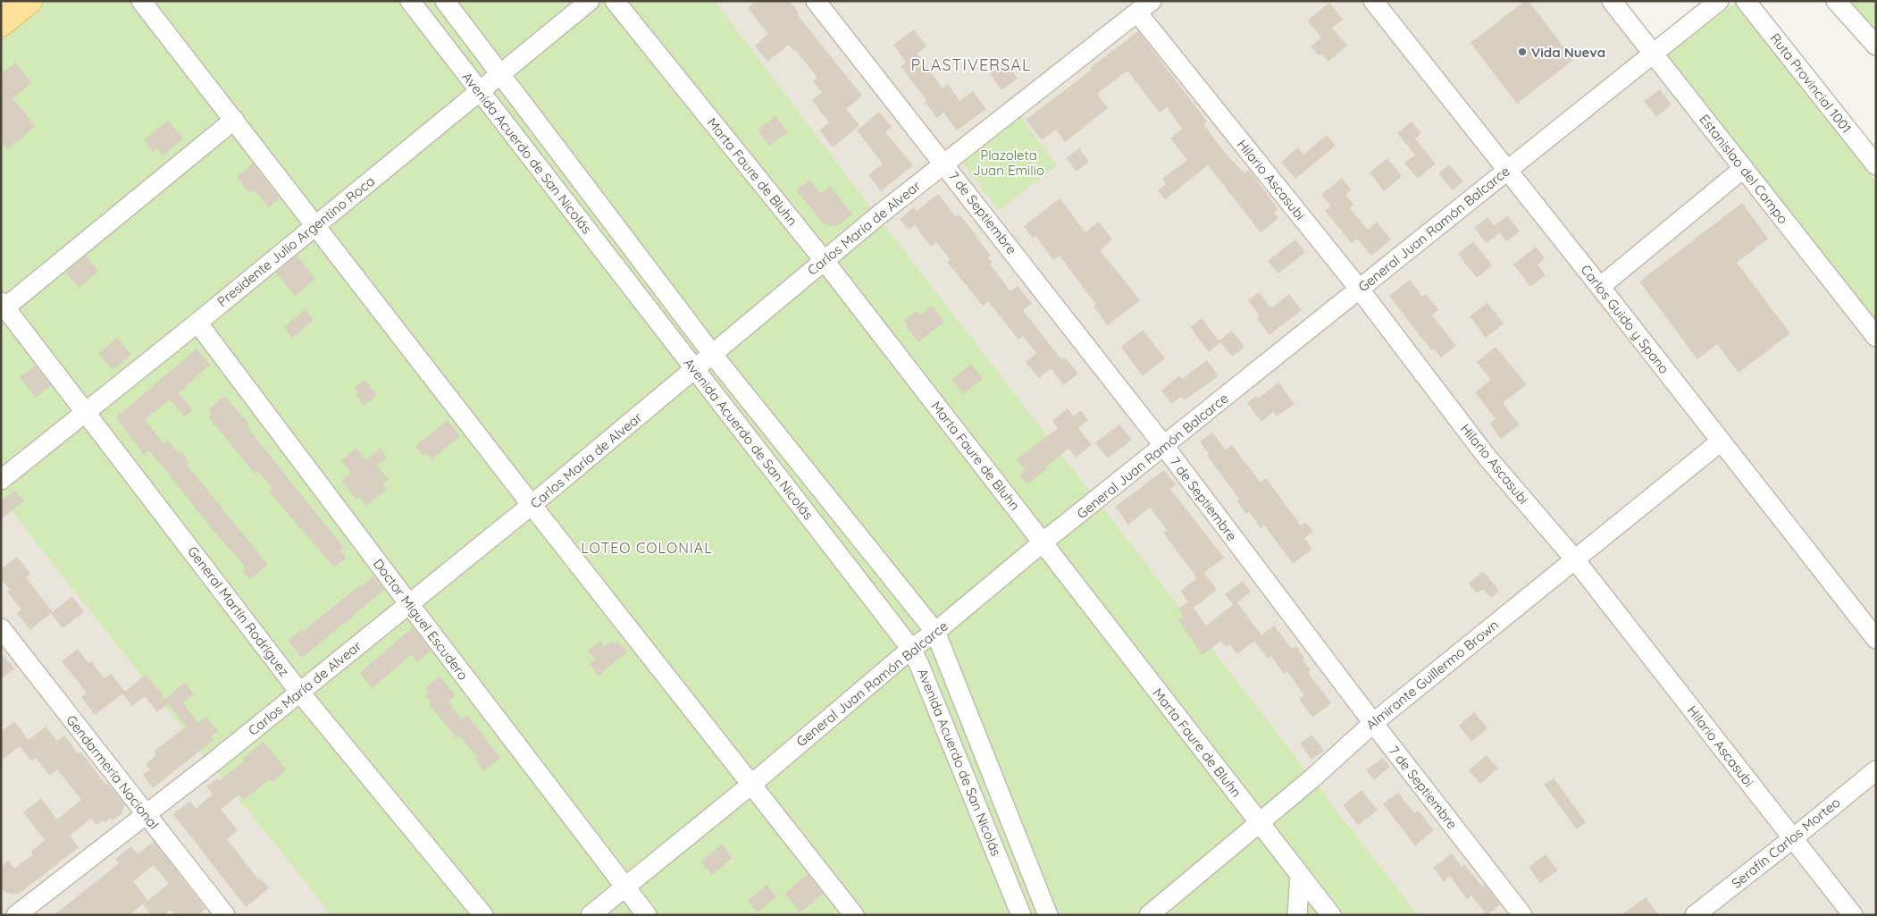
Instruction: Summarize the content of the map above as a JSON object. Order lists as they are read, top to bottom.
{
  "streets": {
    "street": [
      "Ruta Provincial 1001",
      "Avenida Acuerdo de San Nicolás",
      "Estanislao del Campo",
      "Marta Faure de Bluhn",
      "Hilario Ascasubi",
      "7 de Septiembre",
      "Carlos María de Alvear",
      "General Juan Ramón Balcarce",
      "Presidente Julio Argentino Roca",
      "Carlos Guido y Spano",
      "General Martín Rodríguez",
      "Doctor Miguel Escudero",
      "Almirante Guillermo Brown",
      "Gendarmería Nacional",
      "Serafín Carlos Morteo"
    ]
  },
  "crossings": [
    ["Avenida Acuerdo de San Nicolás", "Carlos María de Alvear"],
    ["Avenida Acuerdo de San Nicolás", "General Juan Ramón Balcarce"],
    ["Avenida Acuerdo de San Nicolás", "Presidente Julio Argentino Roca"],
    ["Estanislao del Campo", "General Juan Ramón Balcarce"],
    ["Marta Faure de Bluhn", "Carlos María de Alvear"],
    ["Marta Faure de Bluhn", "General Juan Ramón Balcarce"],
    ["Marta Faure de Bluhn", "Almirante Guillermo Brown"],
    ["Hilario Ascasubi", "Carlos María de Alvear"],
    ["Hilario Ascasubi", "General Juan Ramón Balcarce"],
    ["Hilario Ascasubi", "Almirante Guillermo Brown"],
    ["Hilario Ascasubi", "Serafín Carlos Morteo"],
    ["7 de Septiembre", "Carlos María de Alvear"],
    ["7 de Septiembre", "General Juan Ramón Balcarce"],
    ["7 de Septiembre", "Almirante Guillermo Brown"],
    ["Carlos María de Alvear", "General Martín Rodríguez"],
    ["Carlos María de Alvear", "Doctor Miguel Escudero"],
    ["Carlos María de Alvear", "Gendarmería Nacional"],
    ["General Juan Ramón Balcarce", "Carlos Guido y Spano"],
    ["General Juan Ramón Balcarce", "Doctor Miguel Escudero"],
    ["Presidente Julio Argentino Roca", "General Martín Rodríguez"],
    ["Presidente Julio Argentino Roca", "Doctor Miguel Escudero"],
    ["Carlos Guido y Spano", "Almirante Guillermo Brown"]
  ],
  "districts": ["PLASTIVERSAL", "LOTEO COLONIAL"],
  "parks": ["Plazoleta Juan Emilio"],
  "places": ["Vida Nueva"]
}
